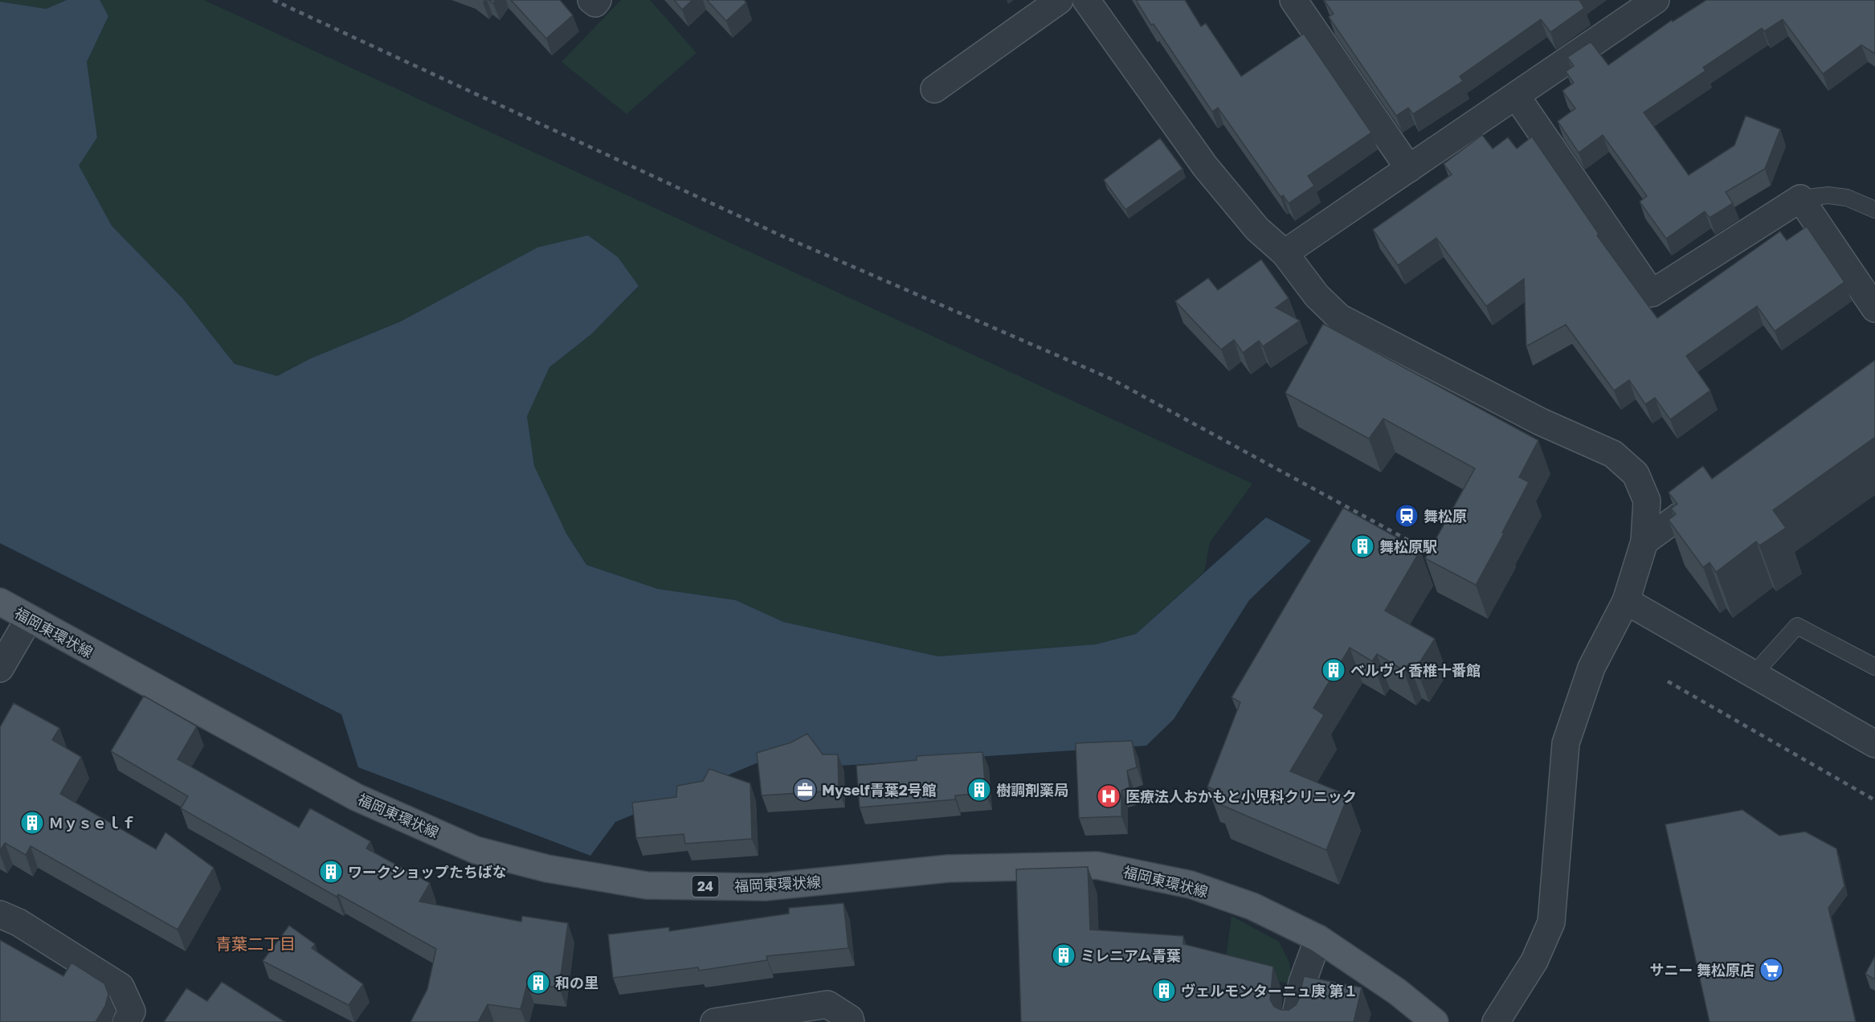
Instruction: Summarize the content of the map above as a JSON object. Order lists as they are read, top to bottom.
{
  "streets": {
    "main road": ["福岡東環状線", "24"]
  },
  "districts": ["青葉二丁目"],
  "places": {
    "station": ["舞松原"],
    "building": [
      "舞松原駅",
      "ベルヴィ香椎十番館",
      "樹調剤薬局",
      "Ｍｙｓｅｌｆ",
      "ワークショップたちばな",
      "ミレニアム青葉",
      "和の里",
      "ヴェルモンターニュ庚 第１"
    ],
    "office": ["Myself青葉2号館"],
    "hospital": ["医療法人おかもと小児科クリニック"],
    "supermarket": ["サニー 舞松原店"]
  }
}
